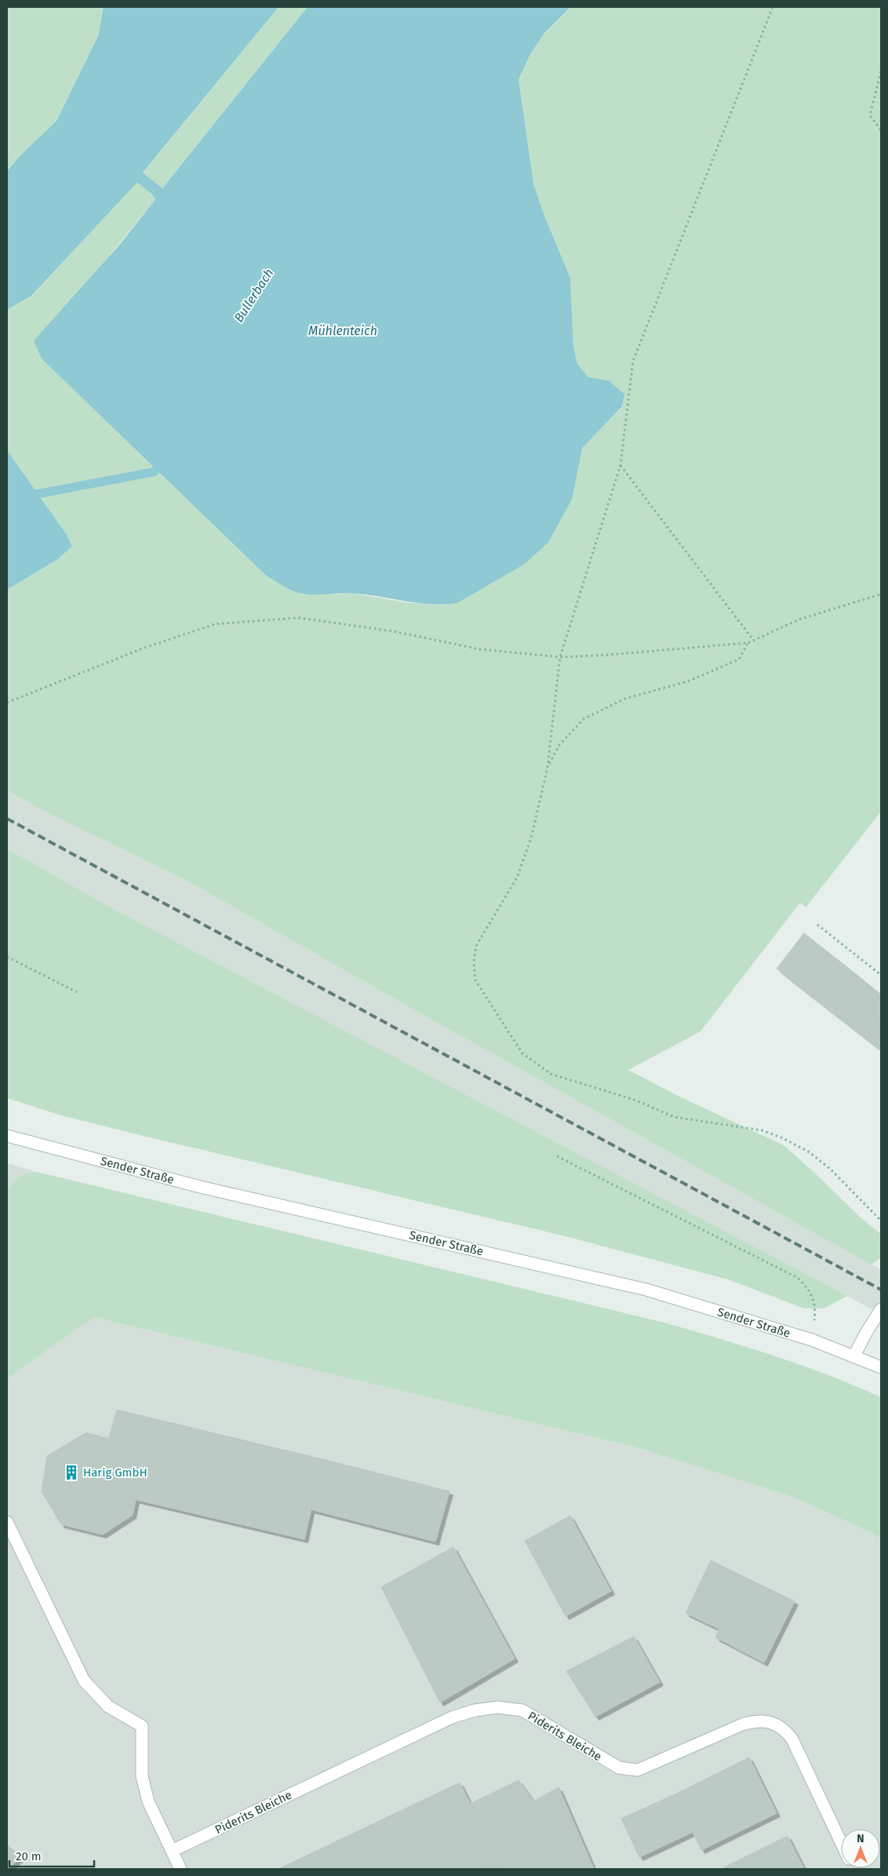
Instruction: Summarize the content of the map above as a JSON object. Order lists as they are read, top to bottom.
{
  "streets": {
    "street": ["Sender Straße", "Piderits Bleiche"]
  },
  "water": ["Bullerbach", "Mühlenteich"],
  "places": {
    "building": ["Harig GmbH"]
  },
  "scale_bar": "20 m",
  "north": "top"
}
